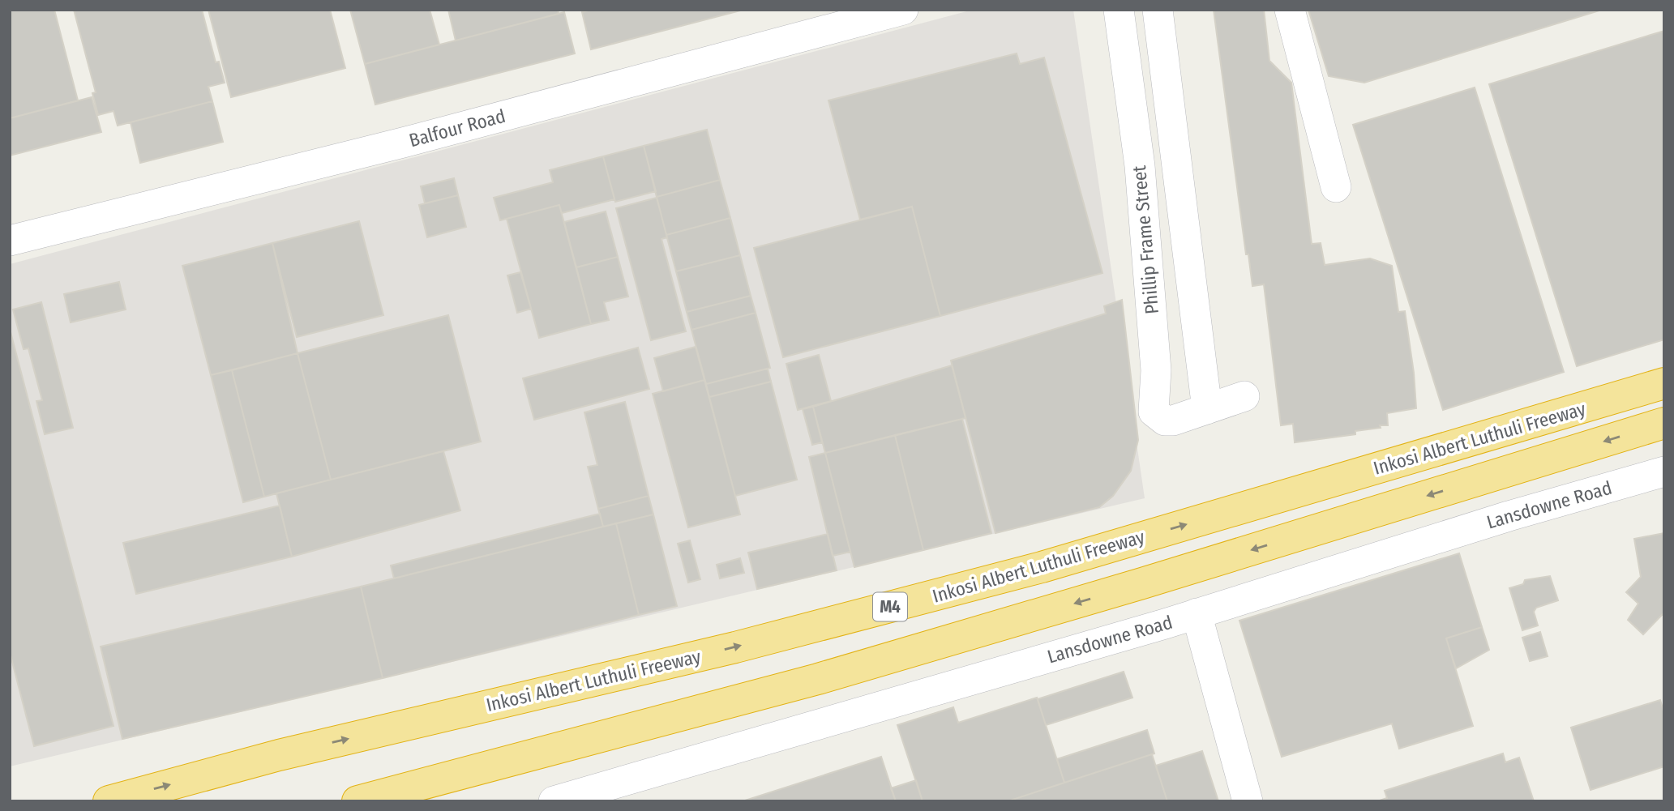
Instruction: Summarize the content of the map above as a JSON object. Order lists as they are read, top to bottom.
{
  "streets": {
    "highway": ["Inkosi Albert Luthuli Freeway", "M4"],
    "street": ["Balfour Road", "Phillip Frame Street", "Lansdowne Road"]
  }
}
